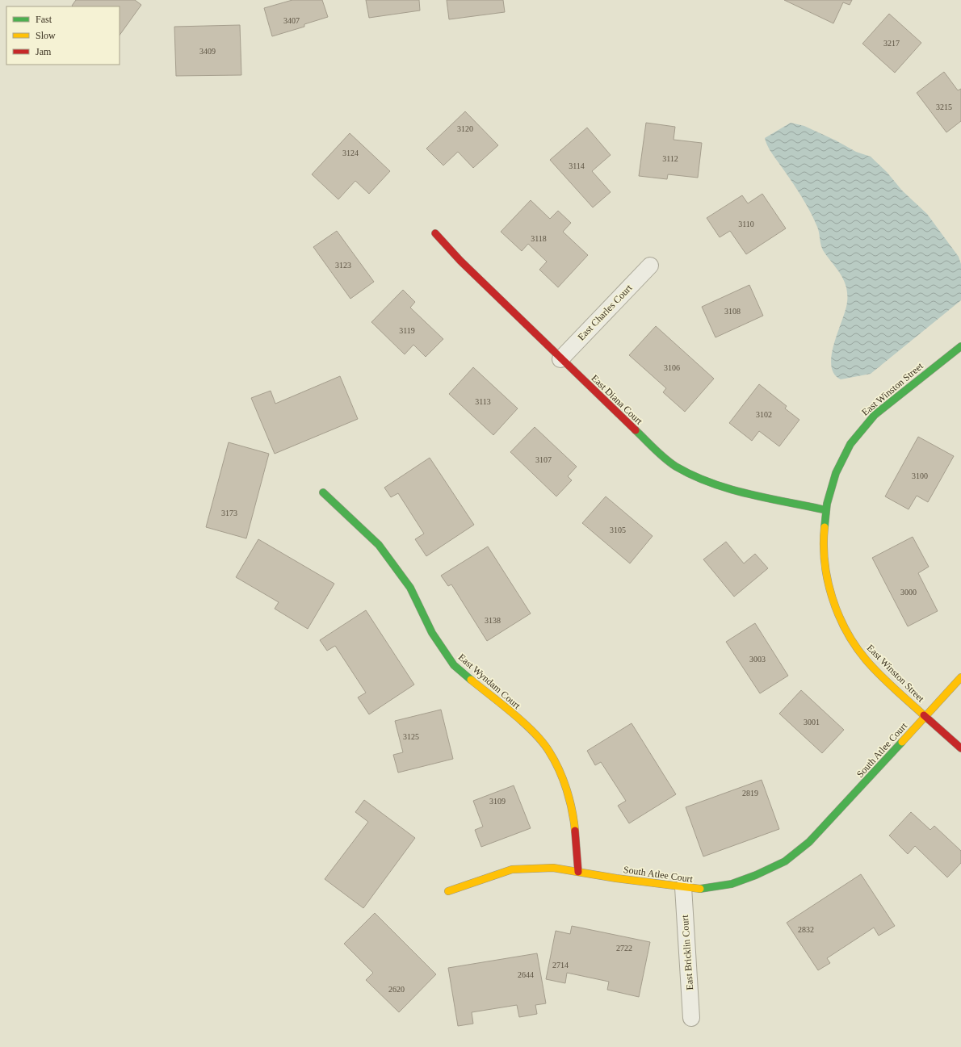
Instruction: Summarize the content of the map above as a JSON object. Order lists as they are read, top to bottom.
{
  "streets": {
    "street": [
      "East Charles Court",
      "East Winston Street",
      "East Diana Court",
      "East Wyndam Court",
      "South Atlee Court",
      "East Bricklin Court"
    ]
  },
  "crossings": [
    ["East Charles Court", "East Diana Court"],
    ["East Winston Street", "East Diana Court"],
    ["East Winston Street", "South Atlee Court"],
    ["East Wyndam Court", "South Atlee Court"],
    ["South Atlee Court", "East Bricklin Court"]
  ],
  "house_numbers": [
    "3407",
    "3217",
    "3409",
    "3215",
    "3120",
    "3124",
    "3112",
    "3114",
    "3110",
    "3118",
    "3123",
    "3108",
    "3119",
    "3106",
    "3113",
    "3102",
    "3107",
    "3100",
    "3173",
    "3105",
    "3000",
    "3138",
    "3003",
    "3001",
    "3125",
    "2819",
    "3109",
    "2832",
    "2722",
    "2714",
    "2644",
    "2620"
  ],
  "legend": ["Fast", "Slow", "Jam"]
}
